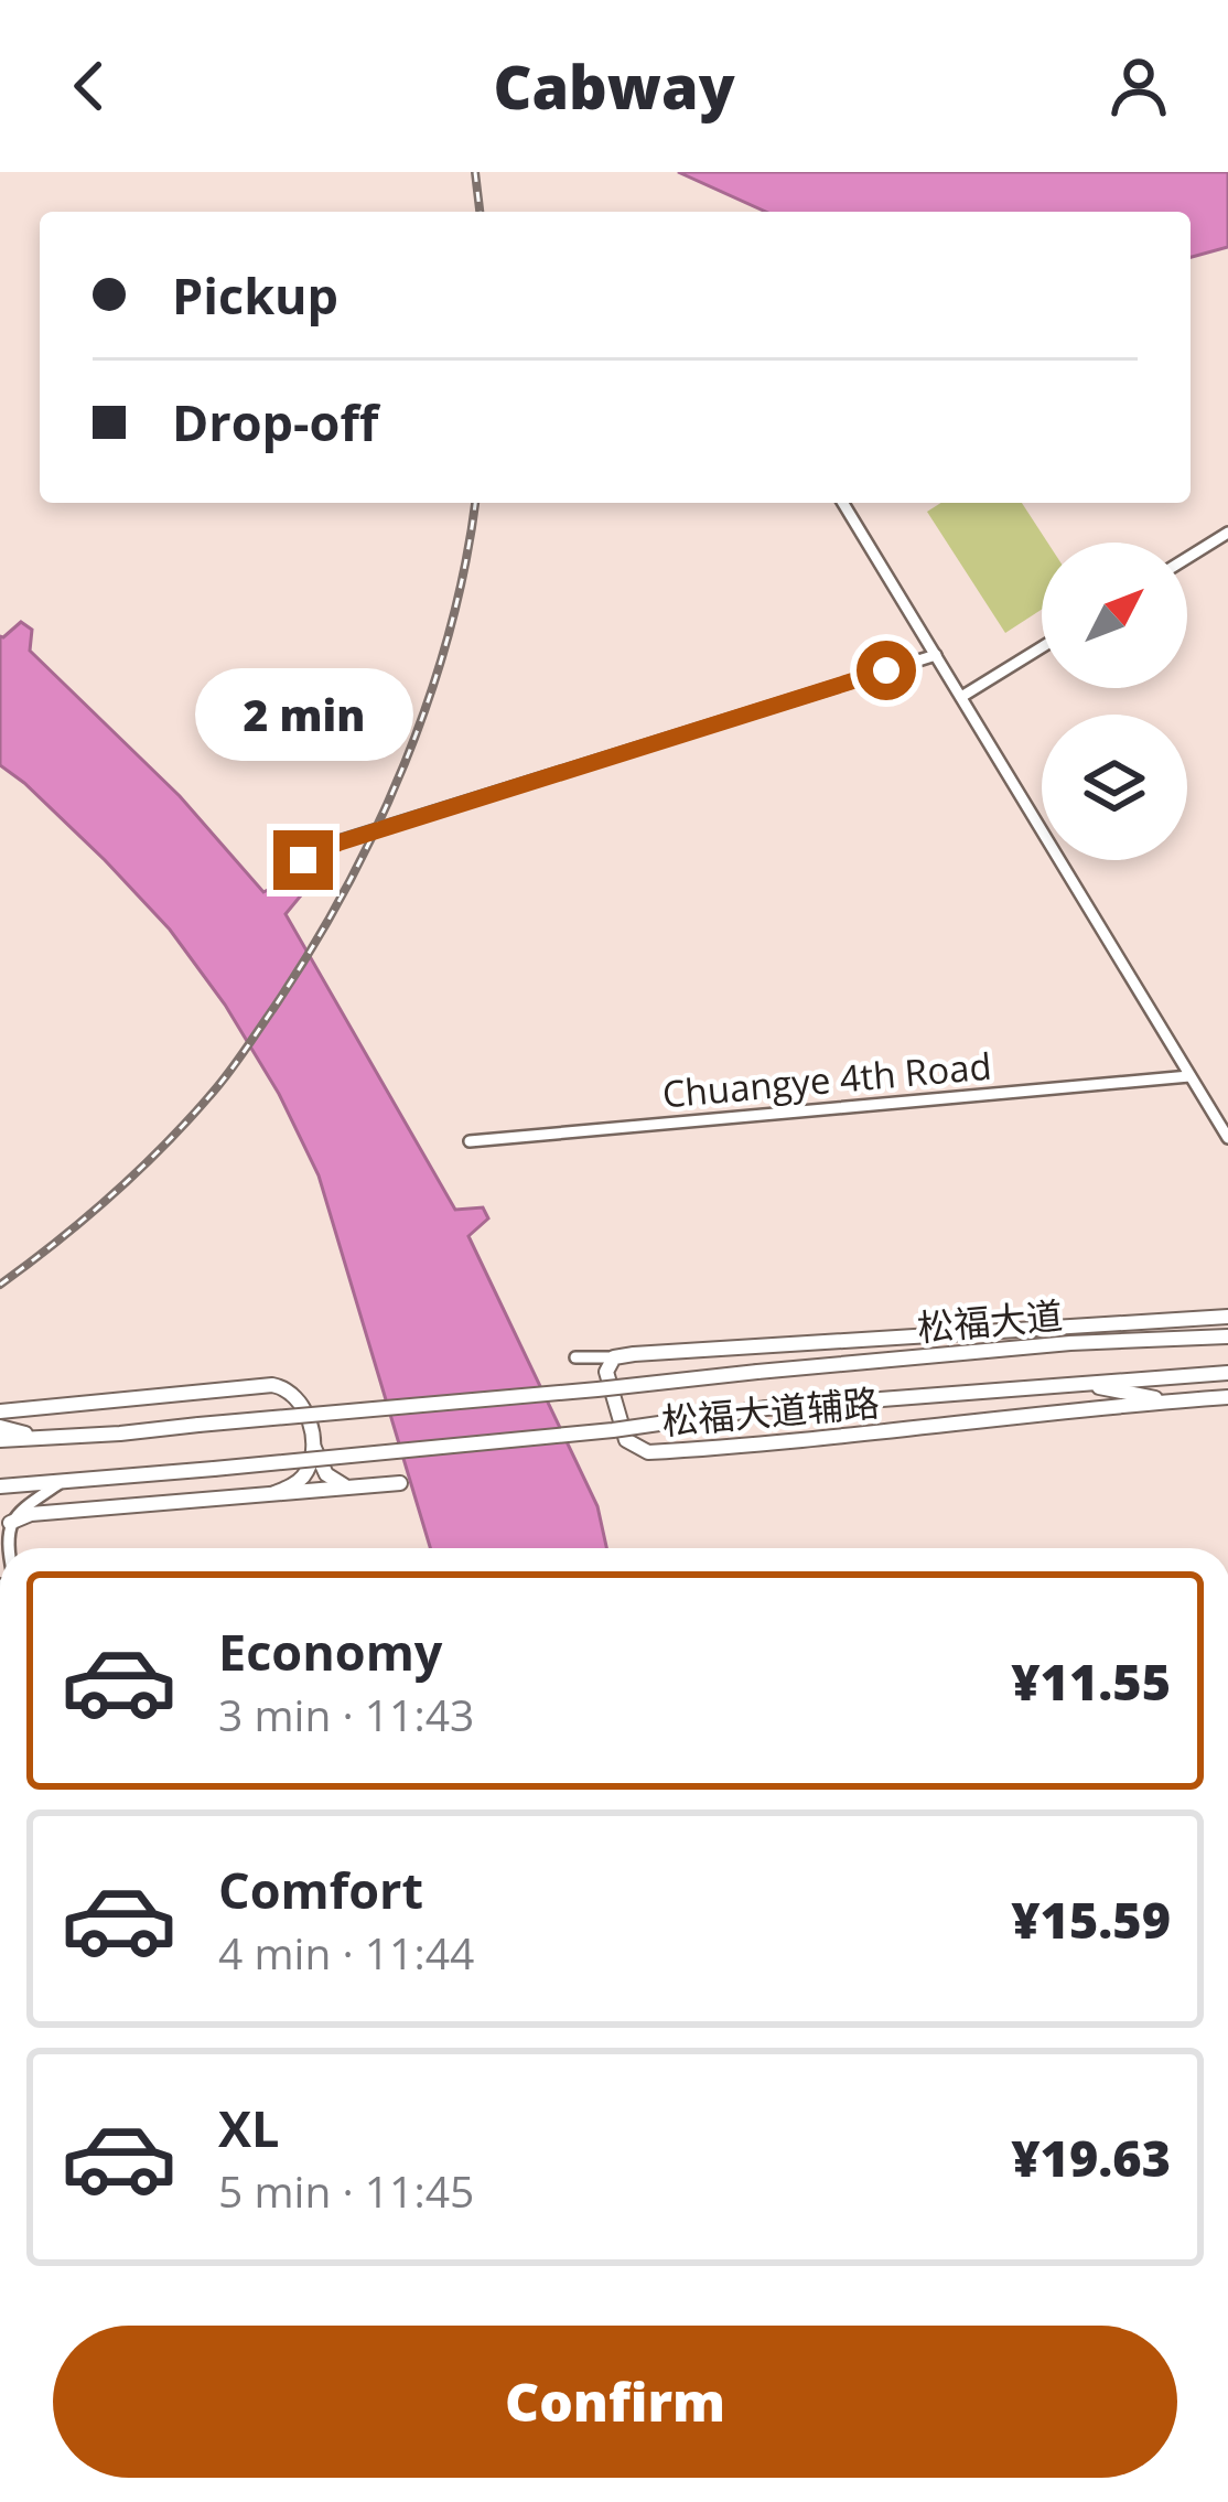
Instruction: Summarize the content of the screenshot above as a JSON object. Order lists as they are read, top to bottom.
{
  "streets": {
    "main road": ["松福大道", "松福大道辅路"],
    "street": ["Chuangye 4th Road"]
  },
  "north": "top right",
  "page": {
    "header": "Cabway",
    "banner": ["Pickup", "Drop-off"],
    "bubble": "2 min",
    "list": [
      {
        "name": "Economy",
        "note": "3 min · 11:43",
        "value": "¥11.55"
      },
      {
        "name": "Comfort",
        "note": "4 min · 11:44",
        "value": "¥15.59"
      },
      {
        "name": "XL",
        "note": "5 min · 11:45",
        "value": "¥19.63"
      }
    ],
    "buttons": "Confirm"
  }
}
